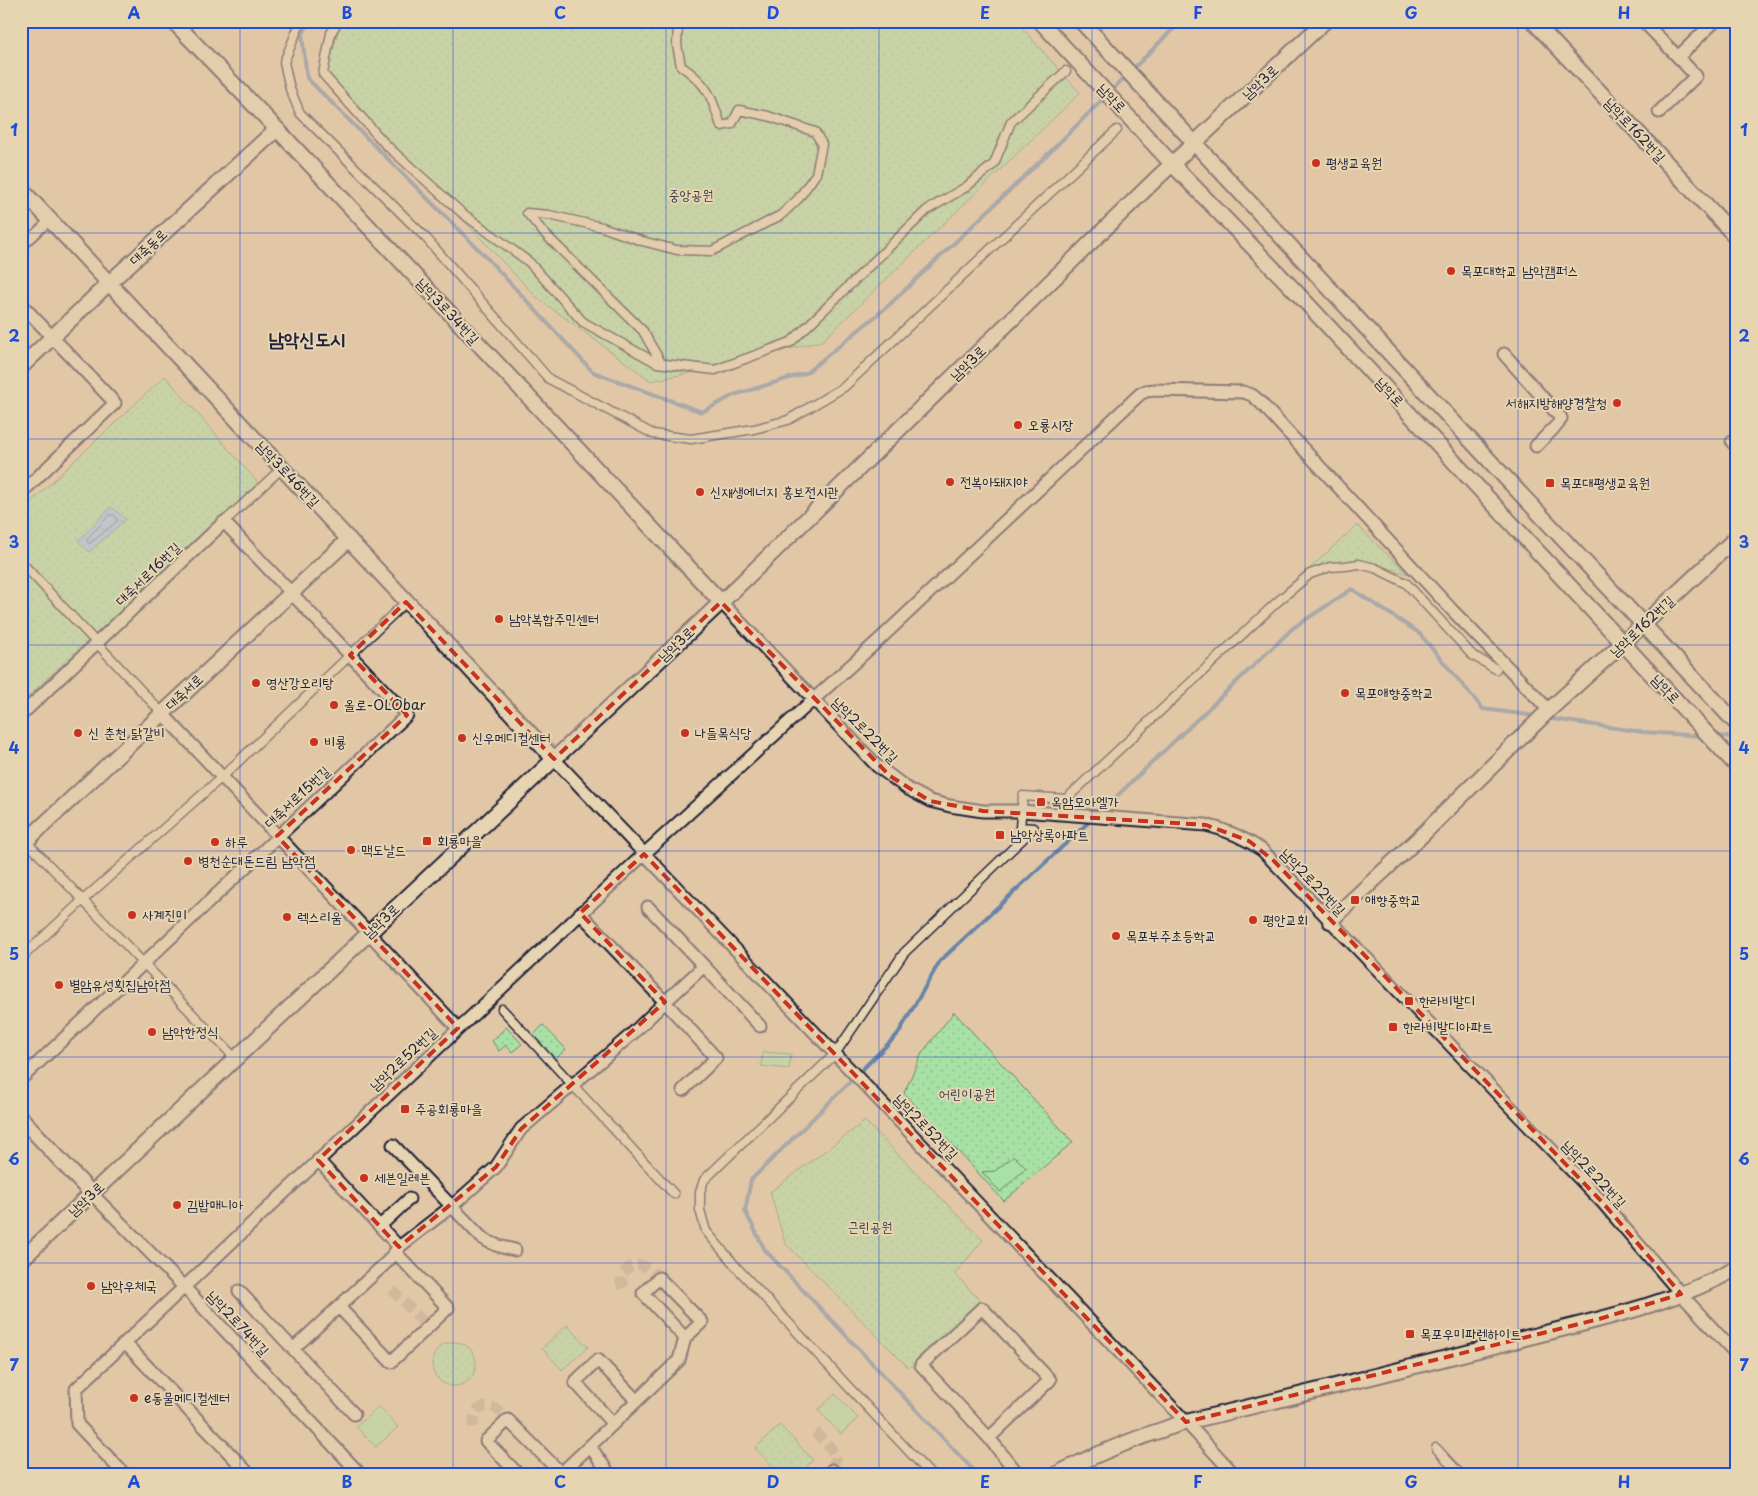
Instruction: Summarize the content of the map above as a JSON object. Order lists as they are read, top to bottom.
{
  "streets": {
    "street": [
      "남악3로",
      "남악로",
      "남악로162번길",
      "대죽동로",
      "남악3로34번길",
      "남악3로46번길",
      "대죽서로16번길",
      "대죽서로",
      "남악2로22번길",
      "대죽서로15번길",
      "남악2로52번길",
      "남악2로74번길"
    ]
  },
  "crossings": [
    ["남악3로", "남악로"],
    ["남악3로", "남악3로34번길"],
    ["남악3로", "남악3로46번길"],
    ["남악3로", "남악2로22번길"],
    ["남악3로", "남악2로52번길"],
    ["남악3로", "남악2로74번길"],
    ["남악로", "남악로162번길"],
    ["남악로162번길", "남악2로22번길"],
    ["대죽동로", "남악3로34번길"],
    ["대죽동로", "남악3로46번길"],
    ["남악3로34번길", "남악2로22번길"],
    ["남악3로46번길", "대죽서로"],
    ["남악3로46번길", "남악2로52번길"],
    ["대죽서로", "대죽서로15번길"],
    ["남악2로22번길", "남악2로52번길"],
    ["남악2로52번길", "남악2로74번길"]
  ],
  "districts": ["남악신도시"],
  "parks": ["중앙공원", "어린이공원", "근린공원"],
  "places": {
    "other": [
      "평생교육원",
      "목포대학교 남악캠퍼스",
      "서해지방해양경찰청",
      "오룡시장",
      "전복아돼지야",
      "신재생에너지 홍보전시관",
      "남악복합주민센터",
      "영산강오리탕",
      "목포애향중학교",
      "올로-OLObar",
      "신 춘천 닭갈비",
      "나들목식당",
      "신우메디컬센터",
      "비룡",
      "하루",
      "맥도날드",
      "병천순대돈드림 남악점",
      "사계진미",
      "렉스리움",
      "평안교회",
      "목포부주초등학교",
      "별암유성횟집남악점",
      "남악한정식",
      "세븐일레븐",
      "김밥매니아",
      "남악우체국",
      "e동물메디컬센터"
    ],
    "transit": [
      "목포대평생교육원",
      "옥암모아엘가",
      "남악상록아파트",
      "회룡마을",
      "애향중학교",
      "한라비발디",
      "한라비발디아파트",
      "주공회룡마을",
      "목포우미파렌하이트"
    ]
  },
  "grid": {
    "columns": [
      "A",
      "B",
      "C",
      "D",
      "E",
      "F",
      "G",
      "H"
    ],
    "rows": [
      "1",
      "2",
      "3",
      "4",
      "5",
      "6",
      "7"
    ]
  }
}
